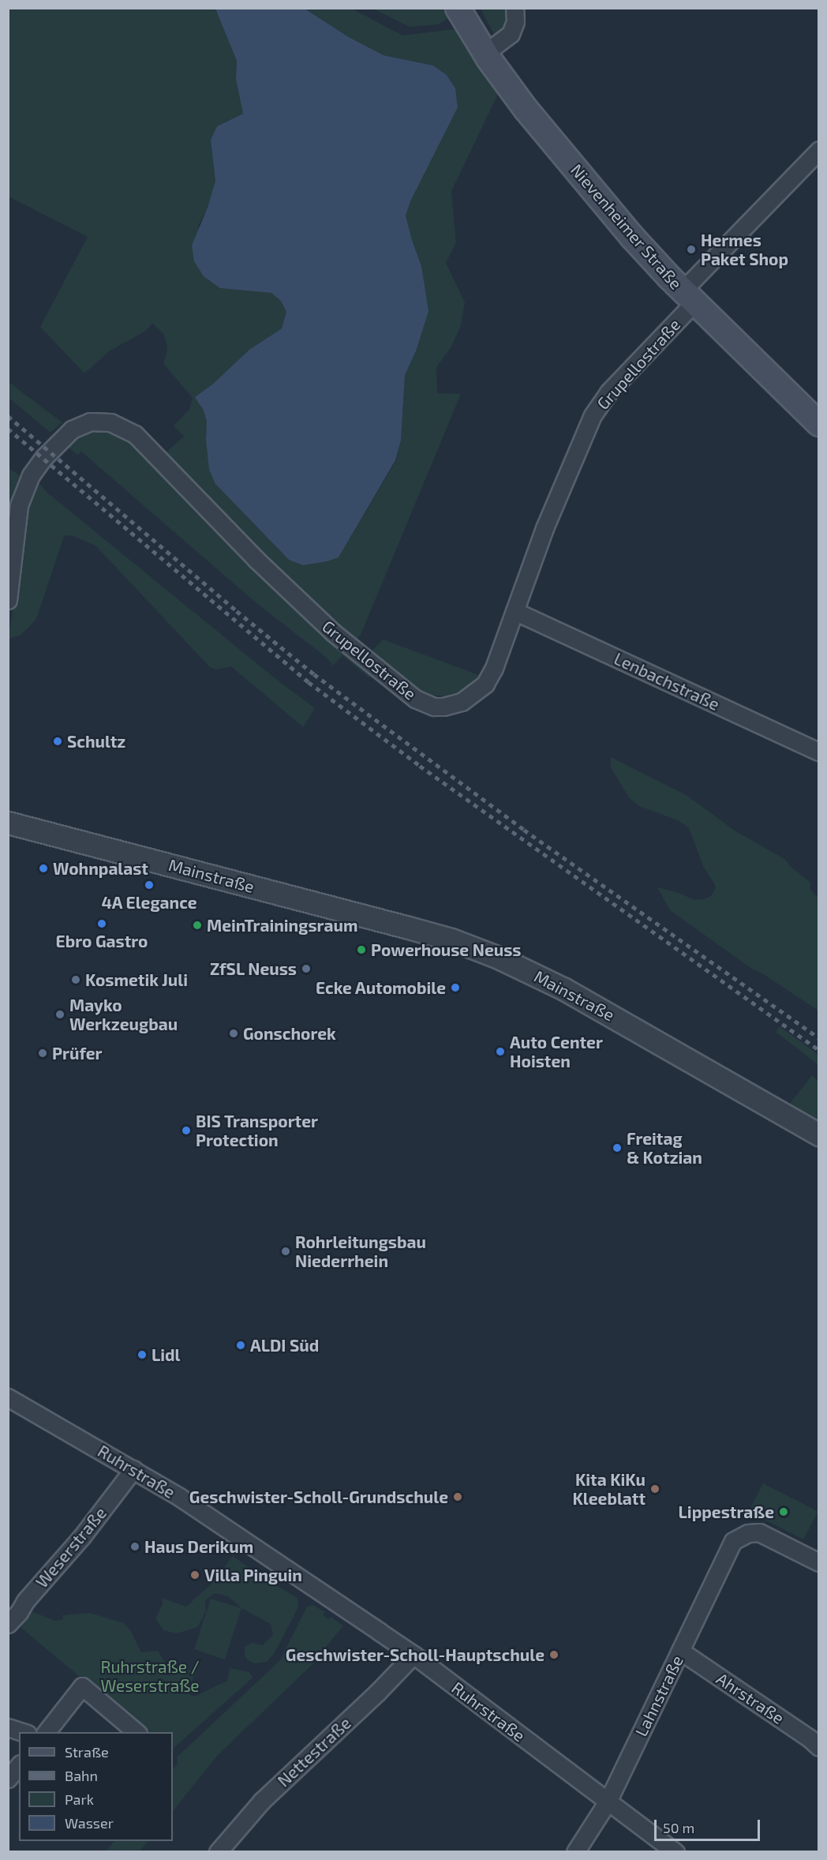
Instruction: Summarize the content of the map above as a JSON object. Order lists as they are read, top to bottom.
{
  "streets": {
    "main road": ["Nievenheimer Straße"],
    "street": [
      "Grupellostraße",
      "Lenbachstraße",
      "Mainstraße",
      "Ruhrstraße",
      "Weserstraße",
      "Lahnstraße",
      "Ahrstraße",
      "Nettestraße"
    ]
  },
  "crossings": [
    ["Nievenheimer Straße", "Grupellostraße"],
    ["Grupellostraße", "Lenbachstraße"],
    ["Ruhrstraße", "Weserstraße"],
    ["Ruhrstraße", "Lahnstraße"],
    ["Ruhrstraße", "Nettestraße"],
    ["Lahnstraße", "Ahrstraße"]
  ],
  "parks": ["Ruhrstraße / Weserstraße"],
  "places": [
    "Hermes Paket Shop",
    "Schultz",
    "Wohnpalast",
    "4A Elegance",
    "Ebro Gastro",
    "MeinTrainingsraum",
    "Powerhouse Neuss",
    "ZfSL Neuss",
    "Kosmetik Juli",
    "Ecke Automobile",
    "Mayko Werkzeugbau",
    "Gonschorek",
    "Auto Center Hoisten",
    "Prüfer",
    "BIS Transporter Protection",
    "Freitag & Kotzian",
    "Rohrleitungsbau Niederrhein",
    "ALDI Süd",
    "Lidl",
    "Kita KiKu Kleeblatt",
    "Geschwister-Scholl-Grundschule",
    "Lippestraße",
    "Haus Derikum",
    "Villa Pinguin",
    "Geschwister-Scholl-Hauptschule"
  ],
  "legend": [
    "Straße",
    "Bahn",
    "Park",
    "Wasser"
  ],
  "scale_bar": "50 m"
}
